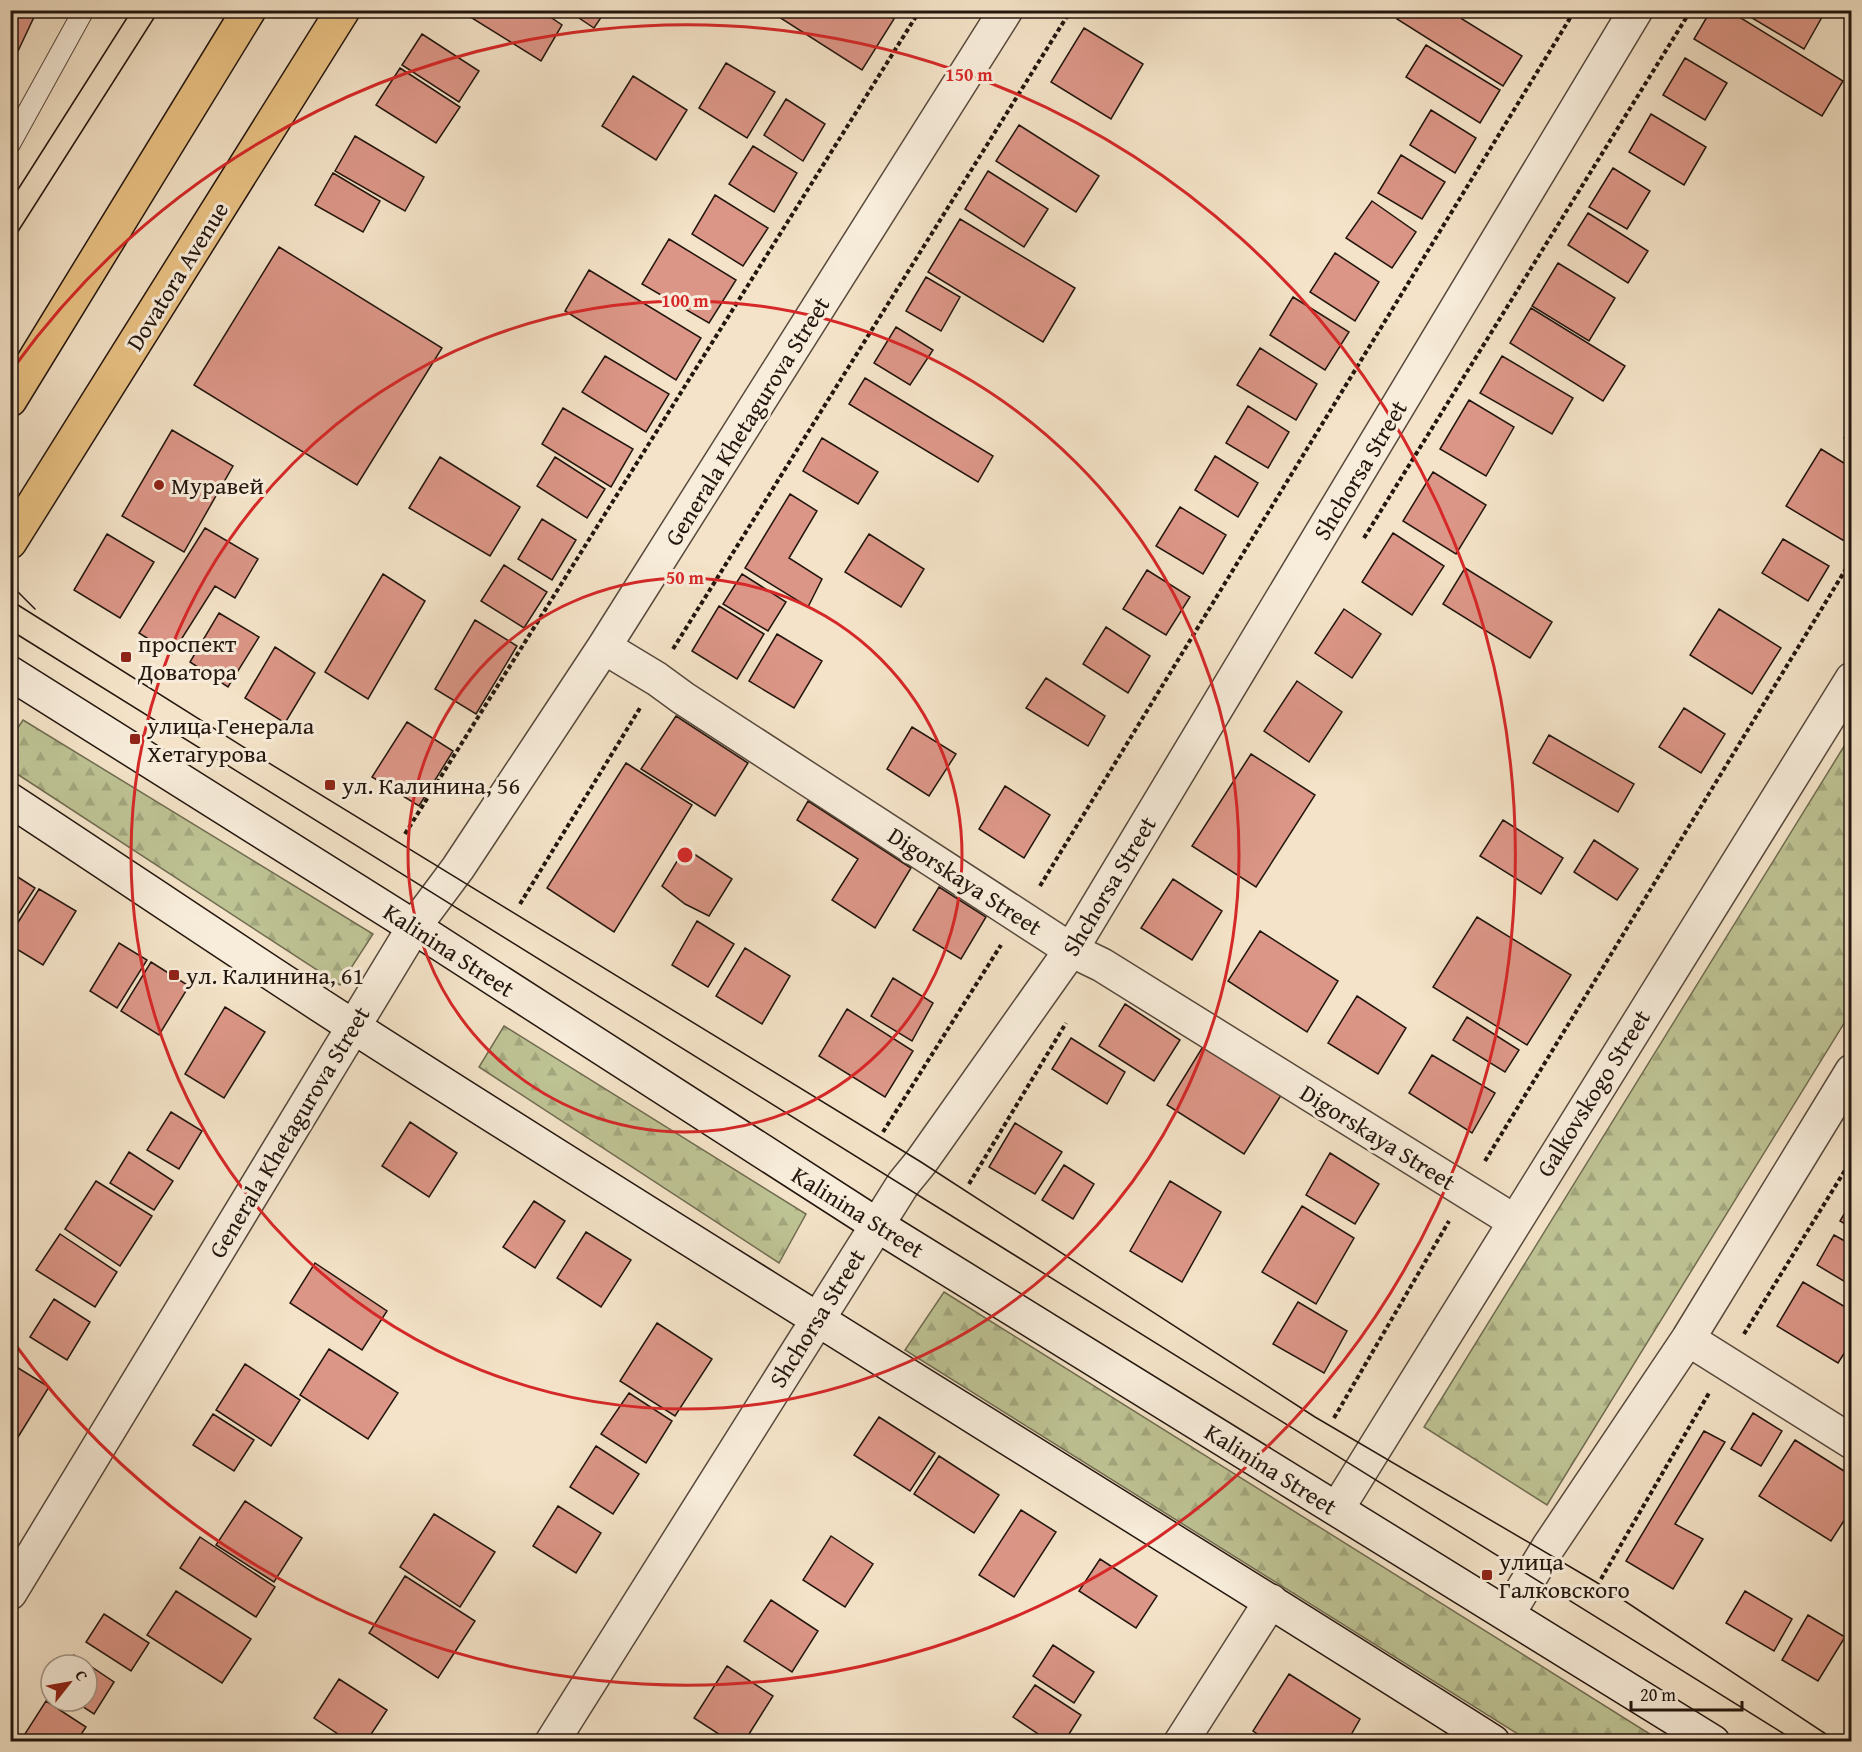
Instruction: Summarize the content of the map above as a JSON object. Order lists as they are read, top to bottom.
{
  "streets": {
    "main road": ["Dovatora Avenue"],
    "street": [
      "Generala Khetagurova Street",
      "Shchorsa Street",
      "Digorskaya Street",
      "Kalinina Street",
      "Galkovskogo Street"
    ]
  },
  "crossings": [
    ["Generala Khetagurova Street", "Digorskaya Street"],
    ["Generala Khetagurova Street", "Kalinina Street"],
    ["Shchorsa Street", "Digorskaya Street"],
    ["Shchorsa Street", "Kalinina Street"],
    ["Digorskaya Street", "Galkovskogo Street"],
    ["Kalinina Street", "Galkovskogo Street"]
  ],
  "places": {
    "other": ["Муравей"],
    "transit": [
      "проспект Доватора",
      "улица Генерала Хетагурова",
      "ул. Калинина, 56",
      "ул. Калинина, 61",
      "улица Галковского"
    ]
  },
  "scale_bar": "20 m",
  "north": "top right",
  "rings": ["150 m", "100 m", "50 m"]
}
